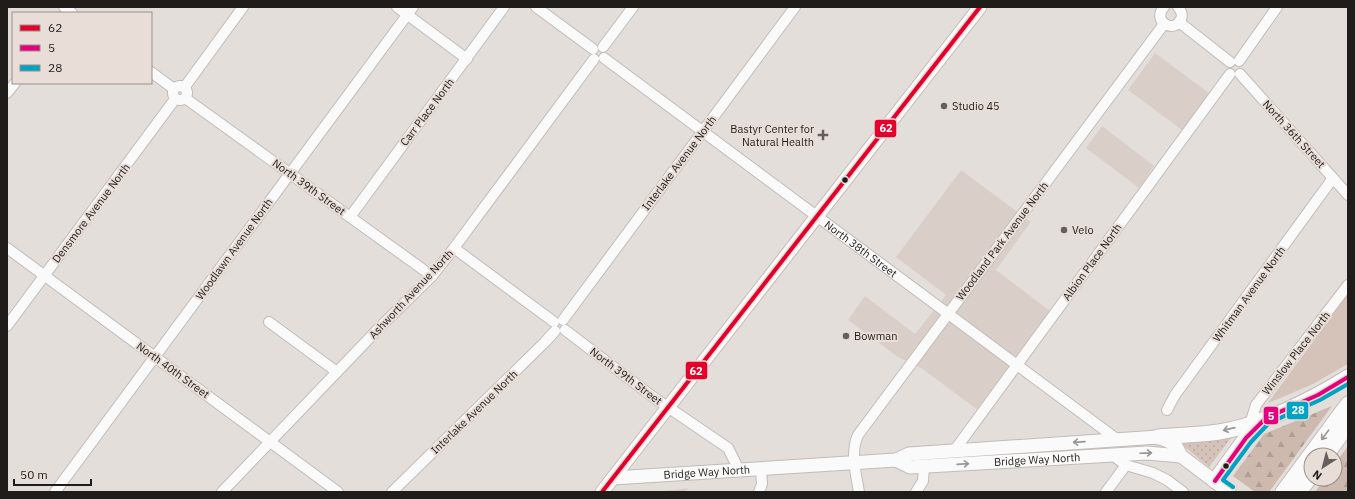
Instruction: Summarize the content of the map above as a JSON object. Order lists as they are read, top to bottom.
{
  "streets": {
    "main road": ["Bridge Way North"],
    "street": [
      "Carr Place North",
      "North 36th Street",
      "Interlake Avenue North",
      "North 39th Street",
      "Densmore Avenue North",
      "Woodland Park Avenue North",
      "Woodlawn Avenue North",
      "North 38th Street",
      "Albion Place North",
      "Ashworth Avenue North",
      "Whitman Avenue North",
      "Winslow Place North",
      "North 40th Street"
    ]
  },
  "crossings": [
    ["Carr Place North", "North 39th Street"],
    ["North 36th Street", "Albion Place North"],
    ["North 36th Street", "Whitman Avenue North"],
    ["Interlake Avenue North", "North 39th Street"],
    ["Interlake Avenue North", "North 38th Street"],
    ["North 39th Street", "Woodlawn Avenue North"],
    ["North 39th Street", "Ashworth Avenue North"],
    ["North 39th Street", "Bridge Way North"],
    ["Densmore Avenue North", "North 40th Street"],
    ["Woodland Park Avenue North", "North 38th Street"],
    ["Woodland Park Avenue North", "Bridge Way North"],
    ["Woodlawn Avenue North", "North 40th Street"],
    ["North 38th Street", "Albion Place North"],
    ["North 38th Street", "Ashworth Avenue North"],
    ["North 38th Street", "Bridge Way North"],
    ["Albion Place North", "Bridge Way North"],
    ["Ashworth Avenue North", "North 40th Street"]
  ],
  "places": {
    "other": ["Studio 45", "Velo", "Bowman"],
    "health": ["Bastyr Center for Natural Health"]
  },
  "lines": ["transit line 62", "transit line 5", "transit line 28"],
  "legend": ["62", "5", "28"],
  "scale_bar": "50 m",
  "north": "bottom left"
}
